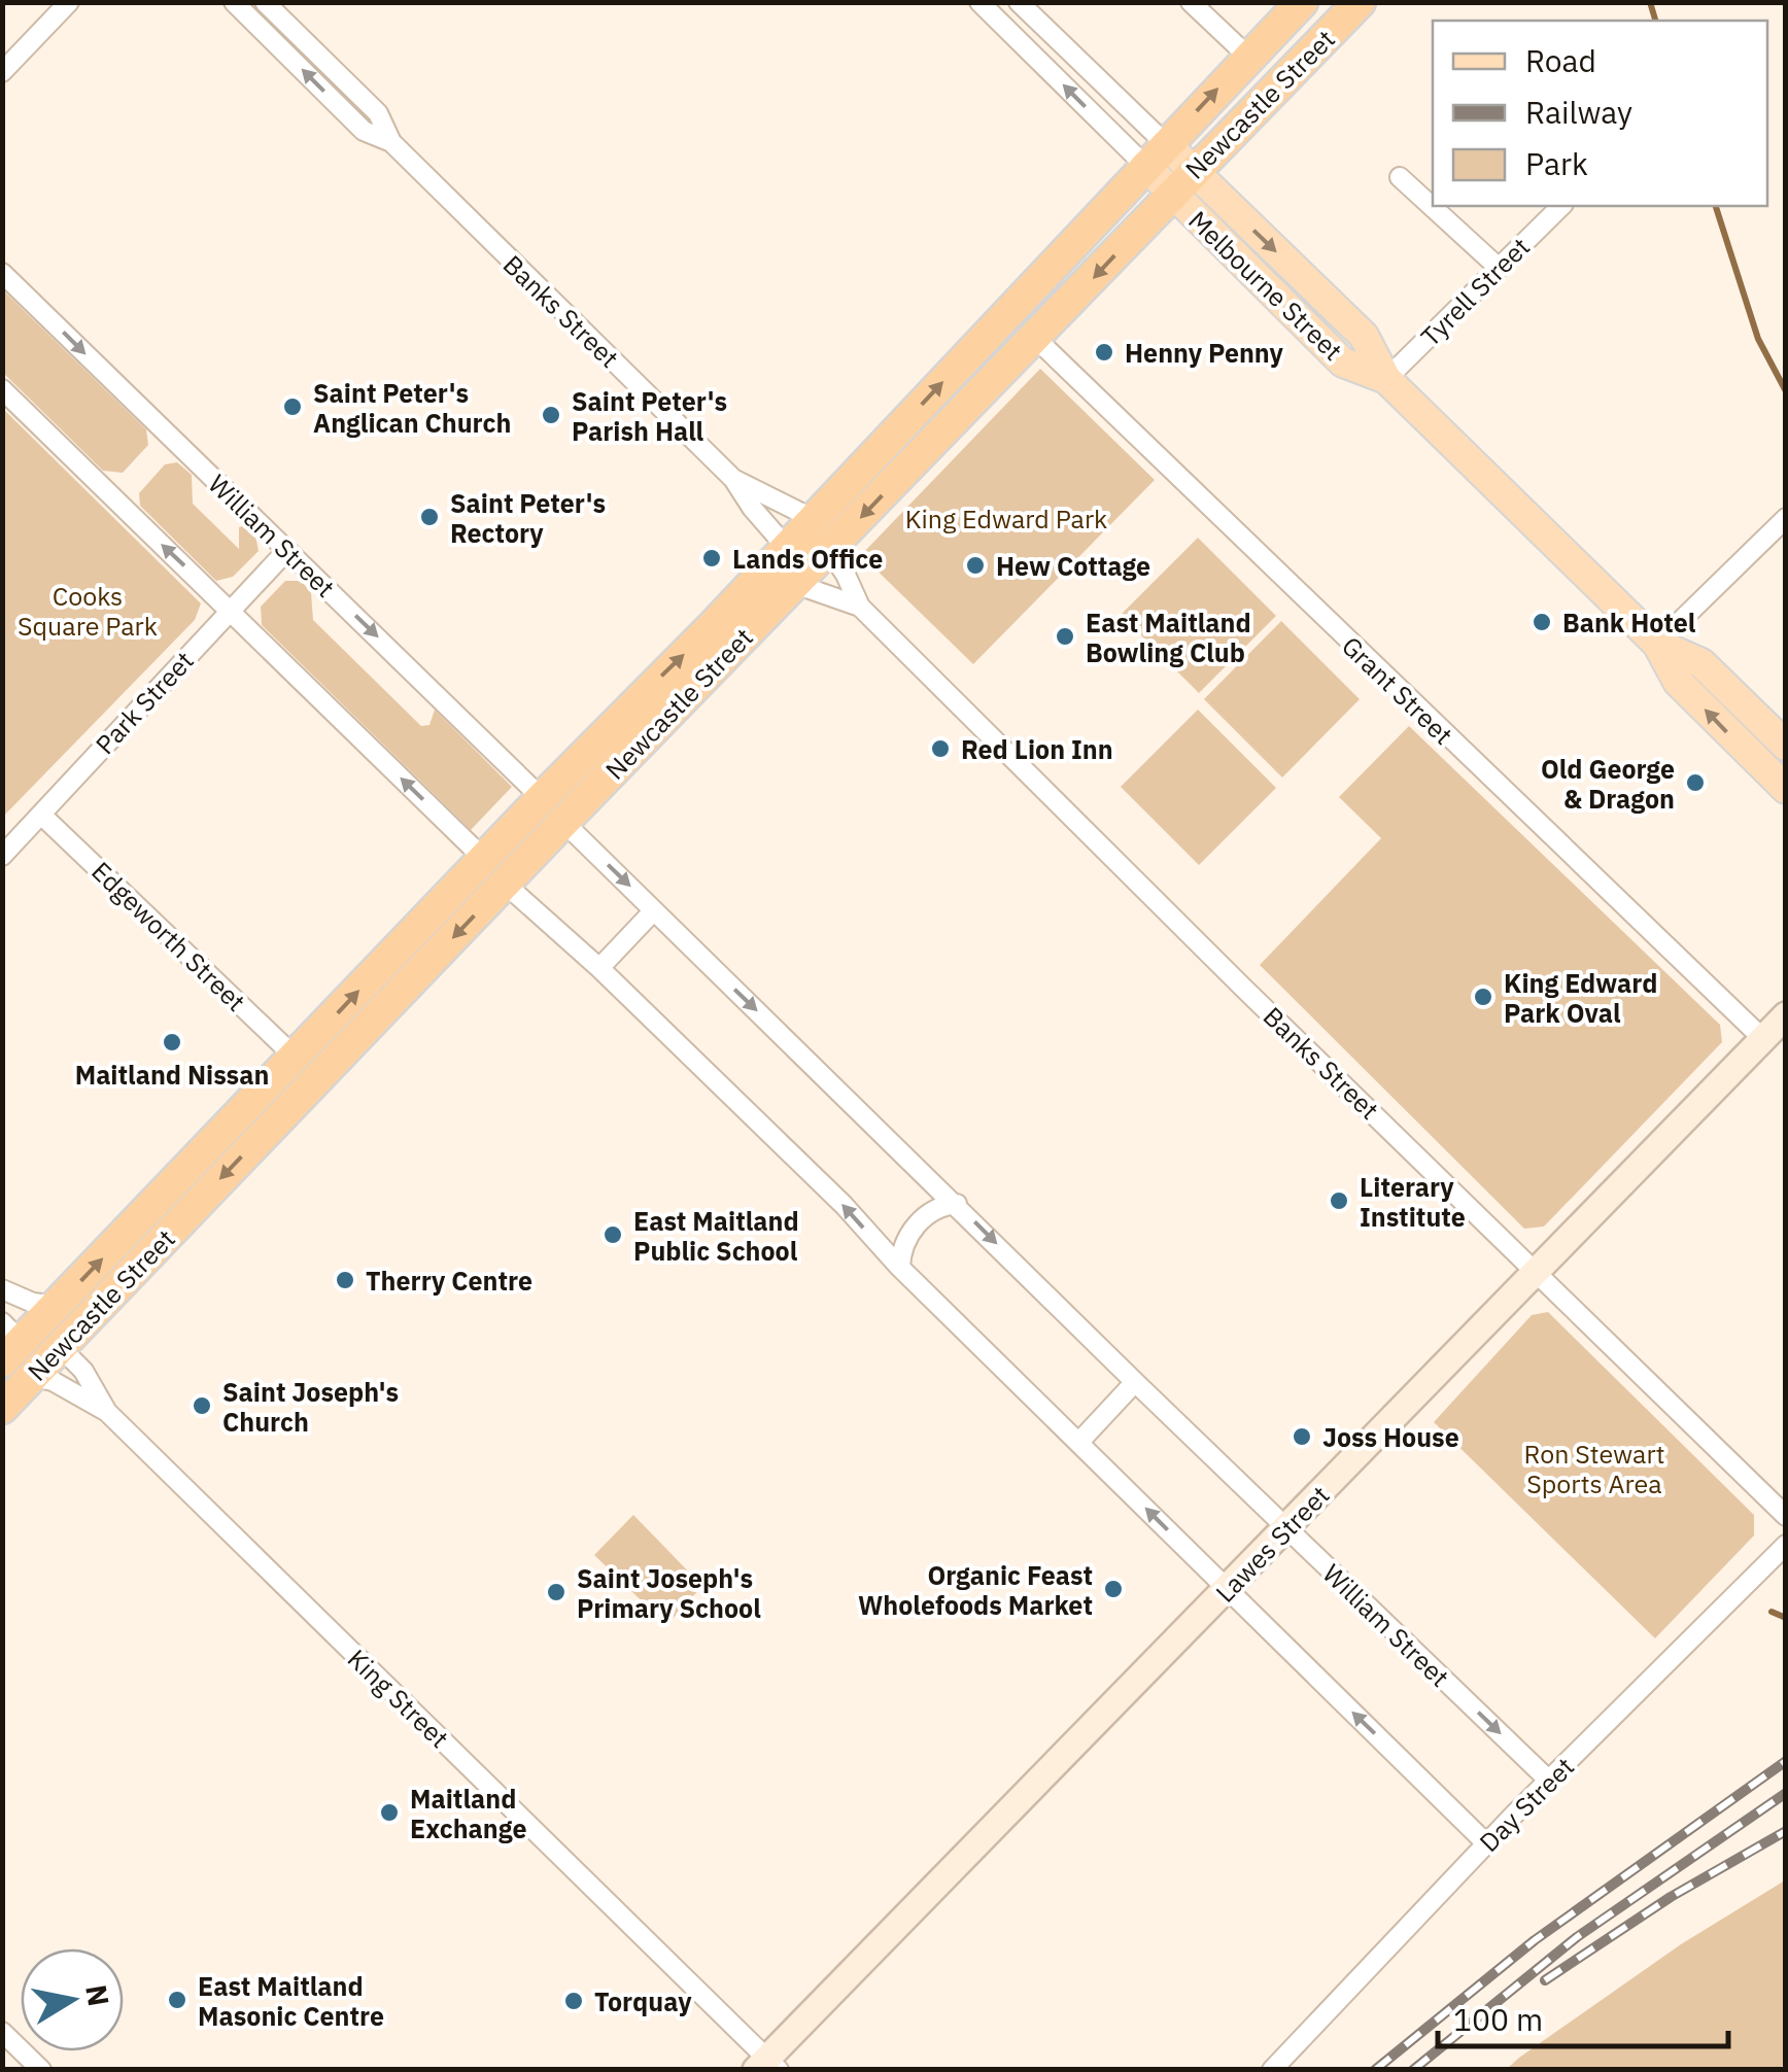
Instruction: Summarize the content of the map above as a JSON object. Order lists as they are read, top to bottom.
{
  "streets": {
    "highway": ["Newcastle Street"],
    "main road": ["Melbourne Street", "Lawes Street"],
    "street": [
      "Tyrell Street",
      "Banks Street",
      "William Street",
      "Grant Street",
      "Park Street",
      "Edgeworth Street",
      "King Street",
      "Day Street"
    ]
  },
  "crossings": [
    ["Newcastle Street", "Melbourne Street"],
    ["Newcastle Street", "Banks Street"],
    ["Newcastle Street", "William Street"],
    ["Newcastle Street", "Grant Street"],
    ["Newcastle Street", "Edgeworth Street"],
    ["Newcastle Street", "King Street"],
    ["Melbourne Street", "Tyrell Street"],
    ["Banks Street", "Lawes Street"],
    ["William Street", "Park Street"],
    ["William Street", "Lawes Street"],
    ["William Street", "Day Street"],
    ["Grant Street", "Lawes Street"],
    ["Park Street", "Edgeworth Street"],
    ["Lawes Street", "King Street"]
  ],
  "parks": ["King Edward Park", "Cooks Square Park", "Ron Stewart Sports Area"],
  "places": [
    "Henny Penny",
    "Saint Peter's Anglican Church",
    "Saint Peter's Parish Hall",
    "Saint Peter's Rectory",
    "Lands Office",
    "Hew Cottage",
    "Bank Hotel",
    "East Maitland Bowling Club",
    "Red Lion Inn",
    "Old George & Dragon",
    "King Edward Park Oval",
    "Maitland Nissan",
    "Literary Institute",
    "East Maitland Public School",
    "Therry Centre",
    "Saint Joseph's Church",
    "Joss House",
    "Organic Feast Wholefoods Market",
    "Saint Joseph's Primary School",
    "Maitland Exchange",
    "East Maitland Masonic Centre",
    "Torquay"
  ],
  "legend": ["Road", "Railway", "Park"],
  "scale_bar": "100 m",
  "north": "right"
}
